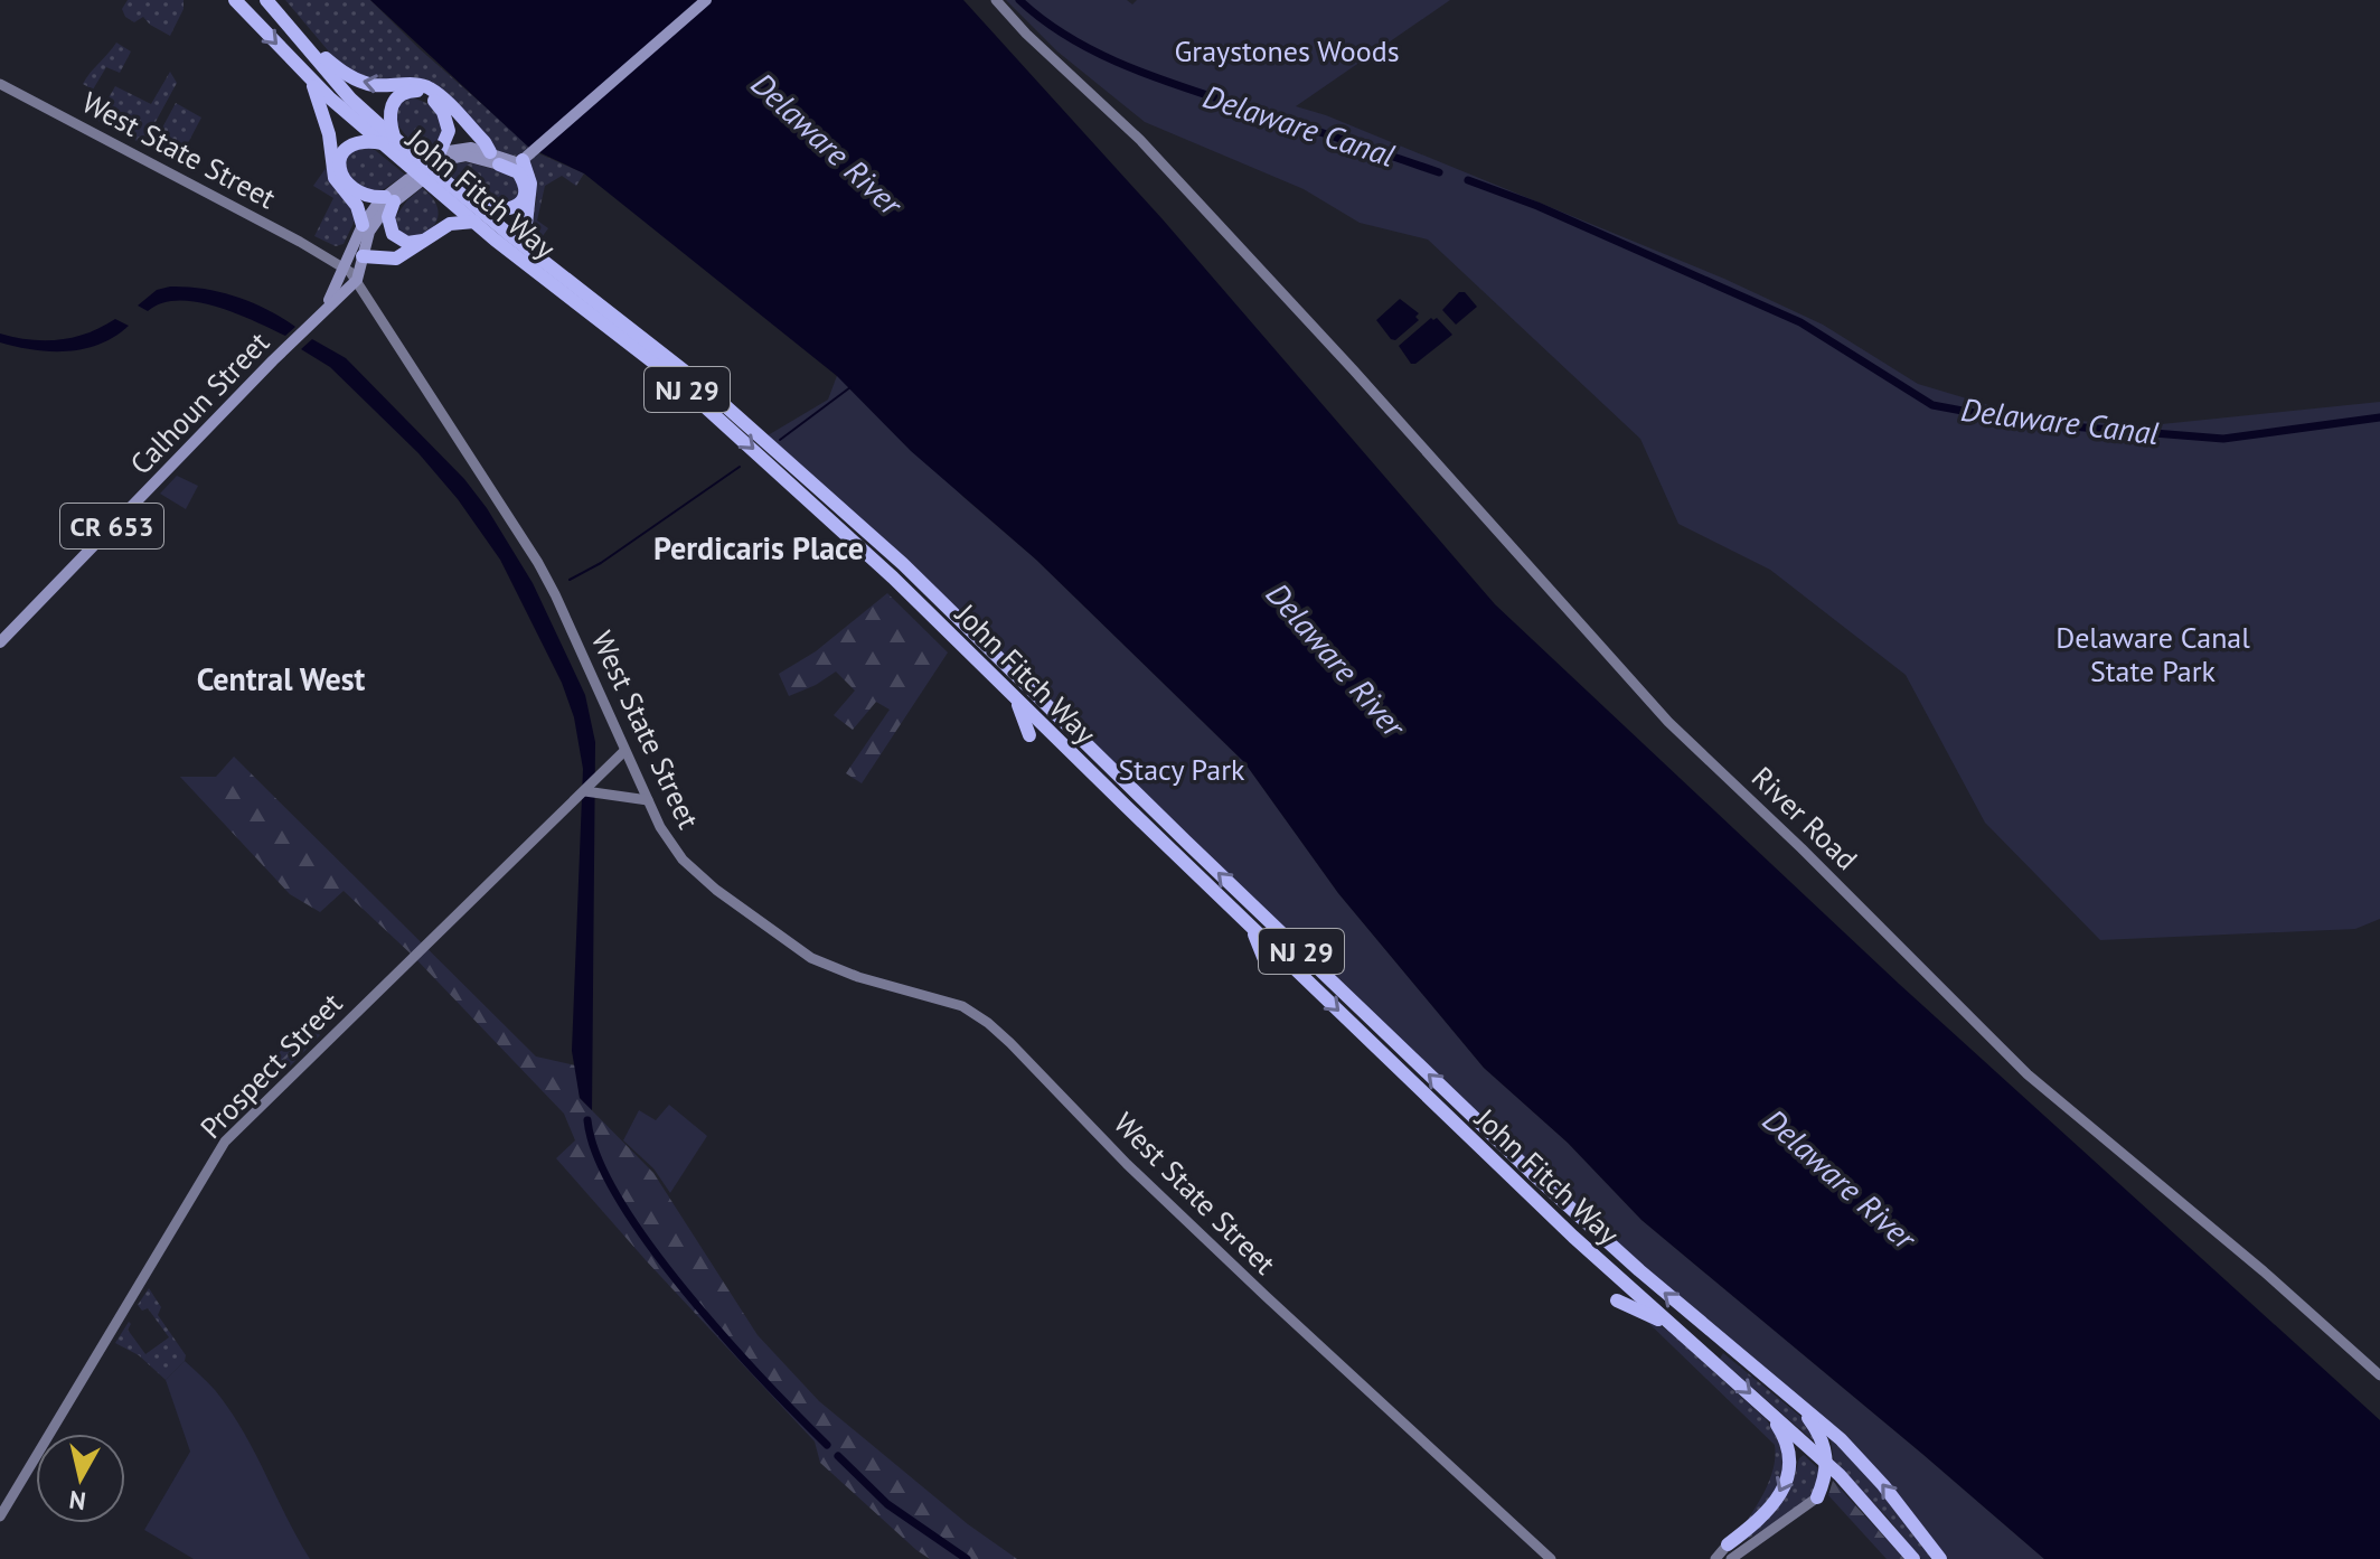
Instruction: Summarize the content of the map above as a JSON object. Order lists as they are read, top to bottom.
{
  "streets": {
    "highway": ["John Fitch Way", "NJ 29"],
    "main road": ["Calhoun Street", "CR 653"],
    "street": ["West State Street", "River Road", "Prospect Street"]
  },
  "crossings": [
    ["West State Street", "Calhoun Street"],
    ["West State Street", "Prospect Street"]
  ],
  "districts": ["Perdicaris Place", "Central West"],
  "water": ["Delaware Canal", "Delaware River"],
  "parks": ["Graystones Woods", "Delaware Canal State Park", "Stacy Park"],
  "north": "bottom"
}
